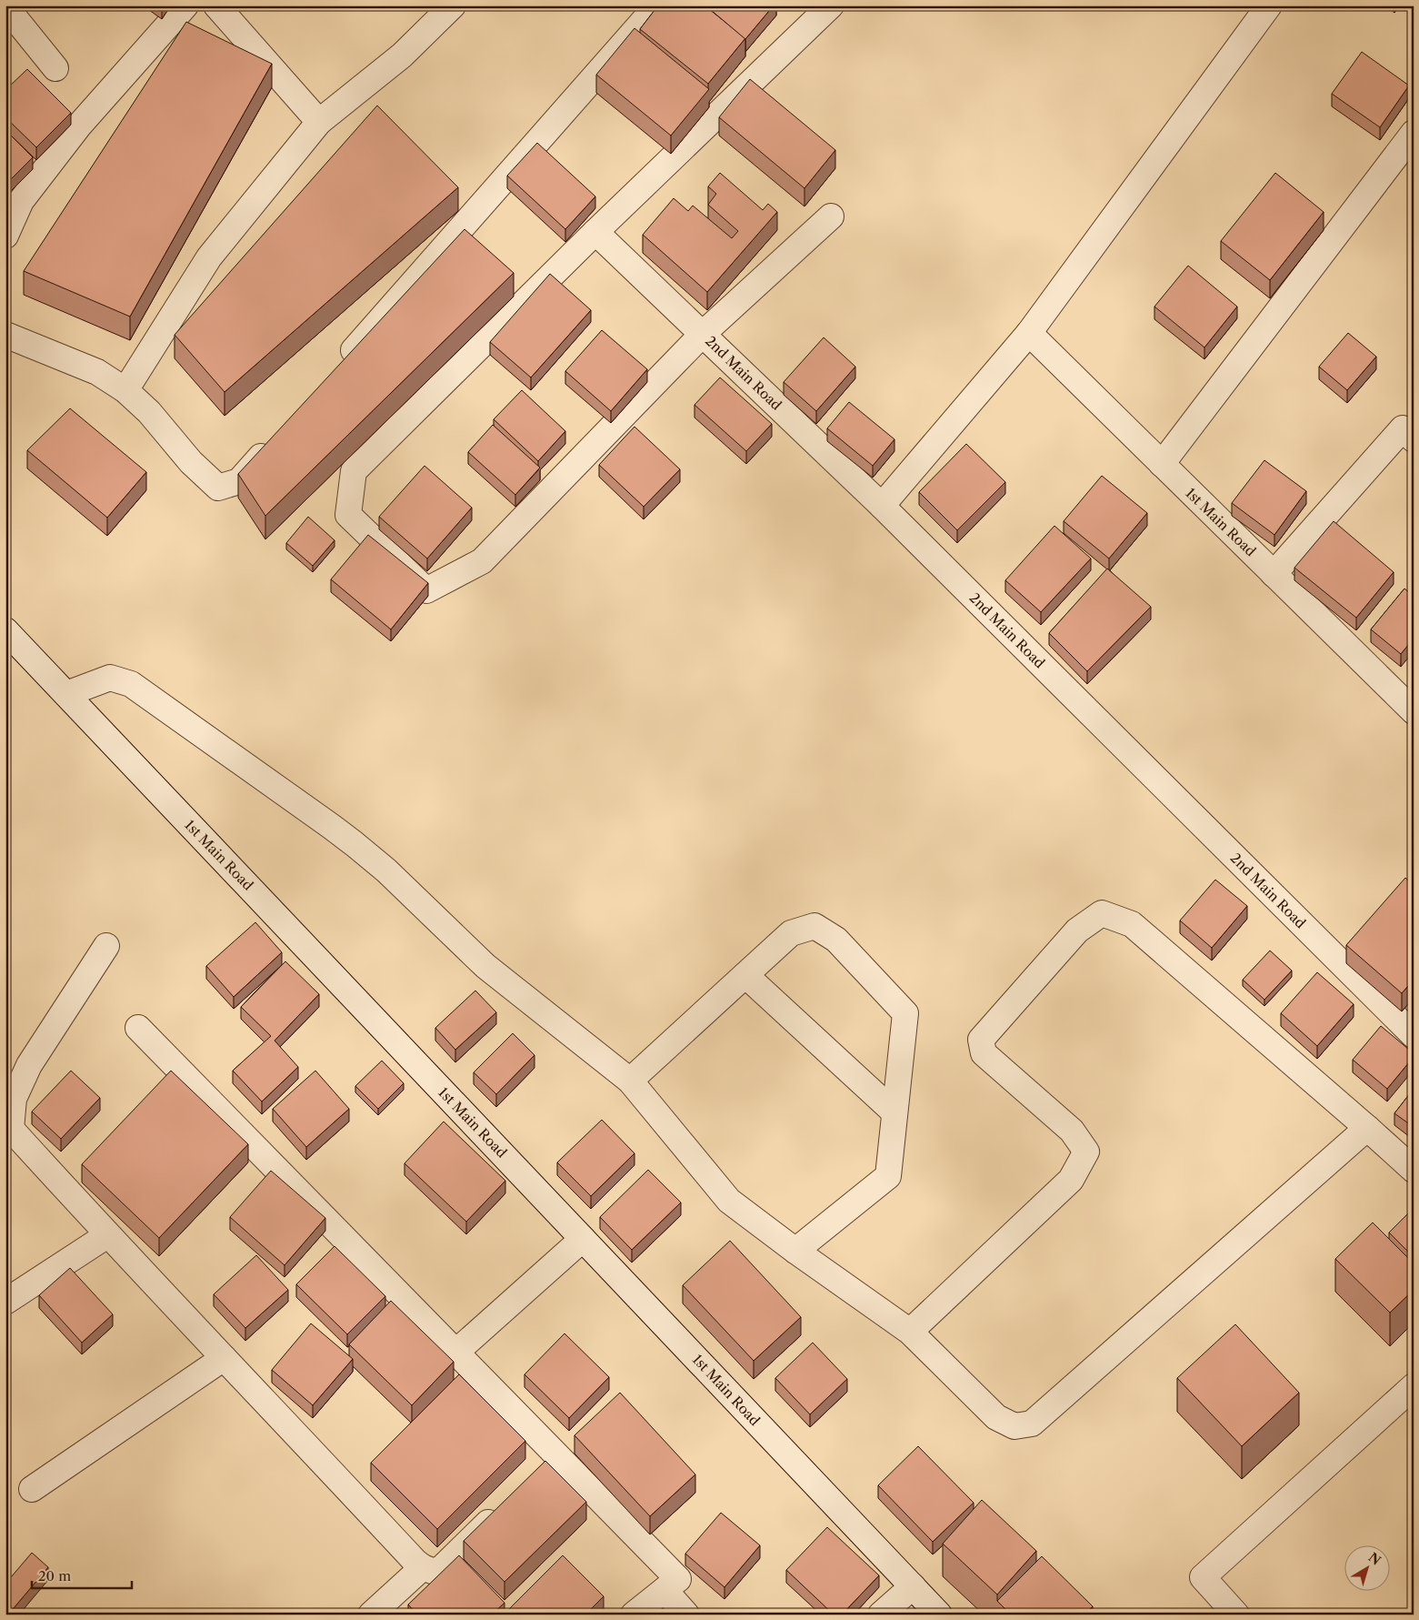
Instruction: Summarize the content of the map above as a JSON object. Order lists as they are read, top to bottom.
{
  "streets": {
    "street": ["2nd Main Road", "1st Main Road"]
  },
  "scale_bar": "20 m",
  "north": "top right"
}
